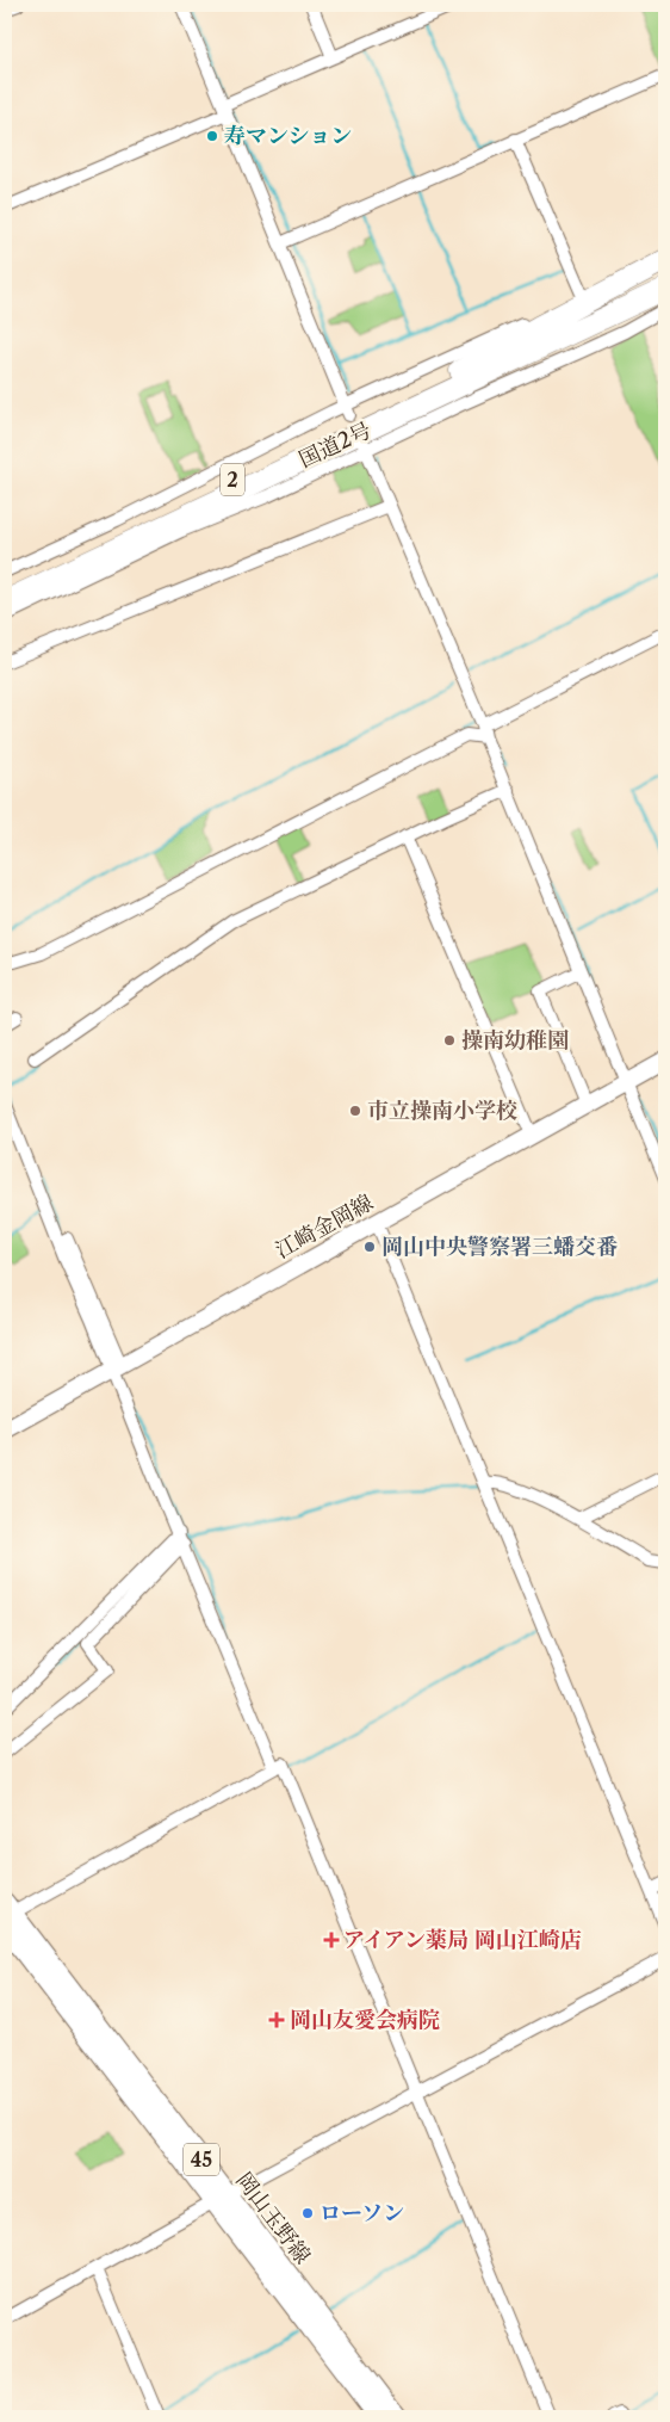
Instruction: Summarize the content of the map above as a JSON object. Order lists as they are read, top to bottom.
{
  "streets": {
    "highway": ["国道2号", "2"],
    "main road": ["江崎金岡線", "45", "岡山玉野線"]
  },
  "places": {
    "other": [
      "寿マンション",
      "操南幼稚園",
      "市立操南小学校",
      "岡山中央警察署三蟠交番",
      "ローソン"
    ],
    "health": ["アイアン薬局 岡山江崎店", "岡山友愛会病院"]
  }
}
